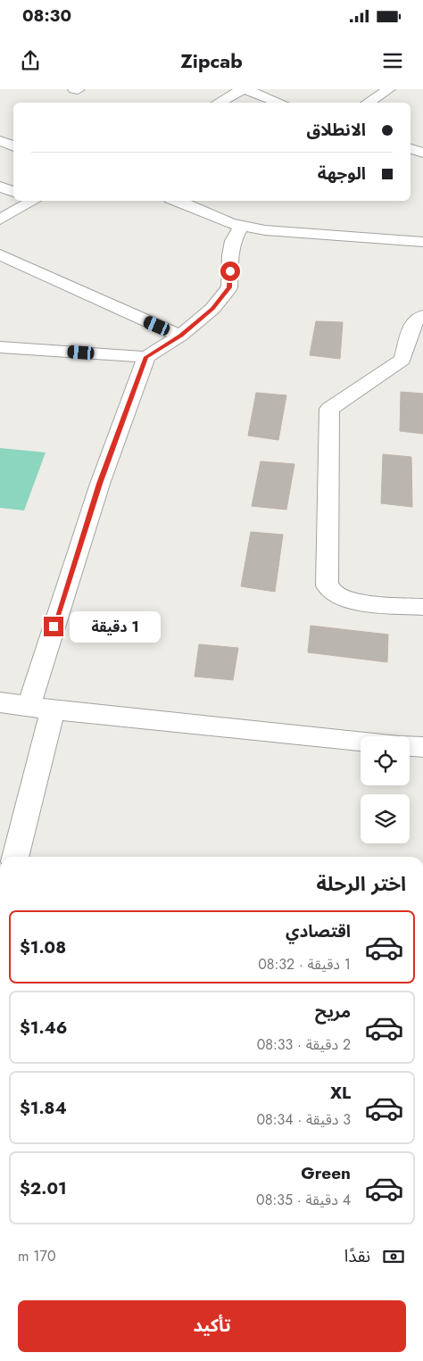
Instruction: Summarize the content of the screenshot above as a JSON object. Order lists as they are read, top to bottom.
{
  "page": {
    "status": "08:30",
    "header": "Zipcab",
    "banner": ["الانطلاق", "الوجهة"],
    "bubble": "1 دقيقة",
    "heading": "اختر الرحلة",
    "list": [
      {
        "name": "اقتصادي",
        "note": "1 دقيقة · 08:32",
        "value": "$1.08"
      },
      {
        "name": "مريح",
        "note": "2 دقيقة · 08:33",
        "value": "$1.46"
      },
      {
        "name": "XL",
        "note": "3 دقيقة · 08:34",
        "value": "$1.84"
      },
      {
        "name": "Green",
        "note": "4 دقيقة · 08:35",
        "value": "$2.01"
      }
    ],
    "pay": ["نقدًا", "170 m"],
    "buttons": "تأكيد"
  }
}
